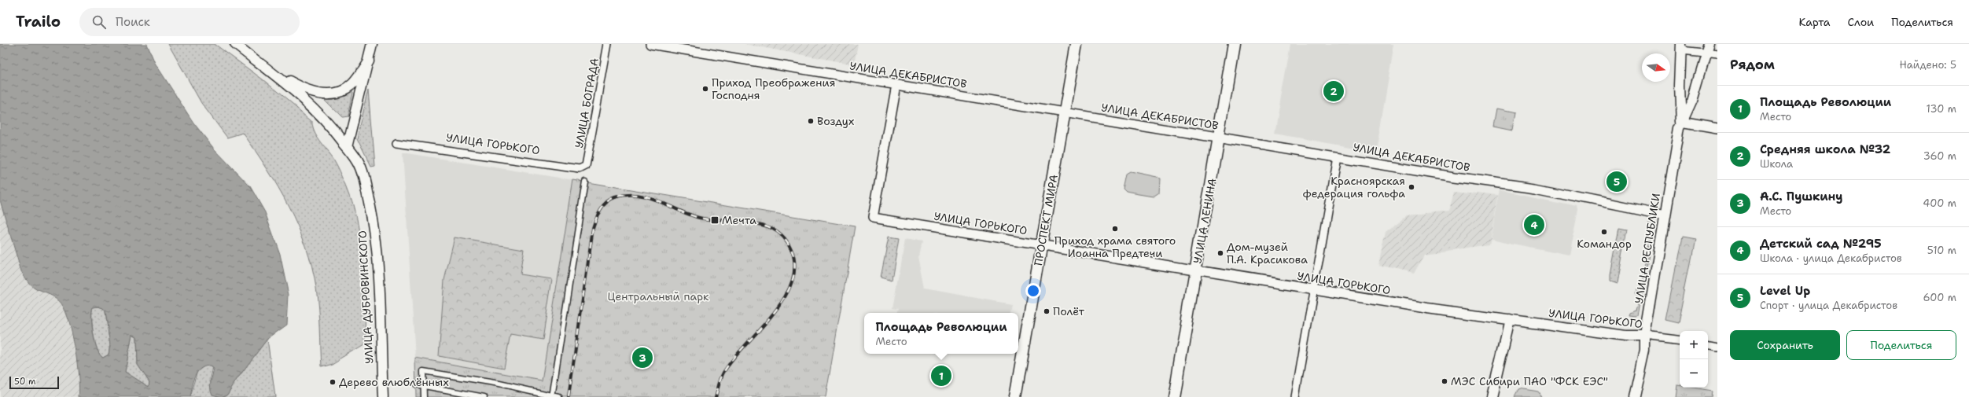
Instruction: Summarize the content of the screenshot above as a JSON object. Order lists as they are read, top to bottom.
{
  "streets": {
    "main road": [
      "УЛИЦА ГОРЬКОГО",
      "ПРОСПЕКТ МИРА",
      "УЛИЦА ЛЕНИНА",
      "УЛИЦА РЕСПУБЛИКИ",
      "УЛИЦА ДУБРОВИНСКОГО"
    ],
    "street": ["УЛИЦА ДЕКАБРИСТОВ", "УЛИЦА БОГРАДА"]
  },
  "crossings": [
    ["УЛИЦА ДЕКАБРИСТОВ", "УЛИЦА ГОРЬКОГО"],
    ["УЛИЦА ДЕКАБРИСТОВ", "ПРОСПЕКТ МИРА"],
    ["УЛИЦА ДЕКАБРИСТОВ", "УЛИЦА ЛЕНИНА"],
    ["УЛИЦА ДЕКАБРИСТОВ", "УЛИЦА РЕСПУБЛИКИ"],
    ["УЛИЦА БОГРАДА", "УЛИЦА ГОРЬКОГО"],
    ["УЛИЦА ГОРЬКОГО", "ПРОСПЕКТ МИРА"],
    ["УЛИЦА ГОРЬКОГО", "УЛИЦА ЛЕНИНА"],
    ["УЛИЦА ГОРЬКОГО", "УЛИЦА РЕСПУБЛИКИ"]
  ],
  "parks": ["Центральный парк"],
  "places": {
    "other": [
      "Приход Преображения Господня",
      "Воздух",
      "Красноярская федерация гольфа",
      "Приход храма святого Иоанна Предтечи",
      "Командор",
      "Дом-музей П.А. Красикова",
      "Полёт",
      "МЭС Сибири ПАО \"ФСК ЕЭС\"",
      "Дерево влюблённых"
    ],
    "transit": ["Мечта"]
  },
  "scale_bar": "50 m",
  "north": "right",
  "page": {
    "header": "Trailo",
    "search": "Поиск",
    "nav": ["Карта", "Слои", "Поделиться"],
    "heading": ["Рядом", "Найдено: 5"],
    "pins": [
      "2",
      "5",
      "4",
      "3",
      "1"
    ],
    "list": [
      {
        "mark": "1",
        "name": "Площадь Революции",
        "note": "Место",
        "value": "130 m"
      },
      {
        "mark": "2",
        "name": "Средняя школа №32",
        "note": "Школа",
        "value": "360 m"
      },
      {
        "mark": "3",
        "name": "А.С. Пушкину",
        "note": "Место",
        "value": "400 m"
      },
      {
        "mark": "4",
        "name": "Детский сад №295",
        "note": "Школа · улица Декабристов",
        "value": "510 m"
      },
      {
        "mark": "5",
        "name": "Level Up",
        "note": "Спорт · улица Декабристов",
        "value": "600 m"
      }
    ],
    "popup": ["Площадь Революции", "Место"],
    "buttons": ["Сохранить", "Поделиться"],
    "map_buttons": ["+", "−"],
    "scale": "50 m"
  }
}
